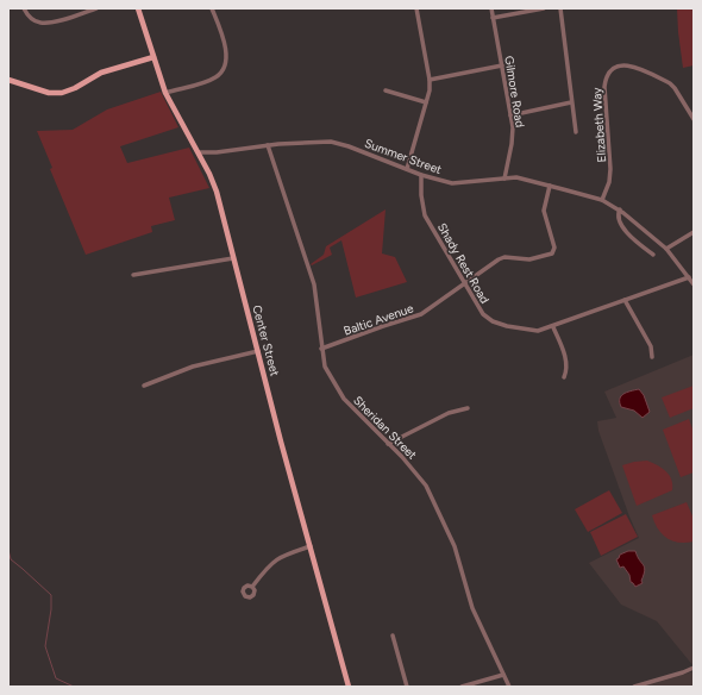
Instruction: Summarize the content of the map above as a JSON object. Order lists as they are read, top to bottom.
{
  "streets": {
    "main road": ["Center Street"],
    "street": [
      "Gilmore Road",
      "Elizabeth Way",
      "Summer Street",
      "Shady Rest Road",
      "Baltic Avenue",
      "Sheridan Street"
    ]
  },
  "crossings": [
    ["Gilmore Road", "Summer Street"],
    ["Elizabeth Way", "Summer Street"],
    ["Summer Street", "Shady Rest Road"],
    ["Summer Street", "Baltic Avenue"],
    ["Summer Street", "Center Street"],
    ["Summer Street", "Sheridan Street"],
    ["Shady Rest Road", "Baltic Avenue"],
    ["Baltic Avenue", "Sheridan Street"]
  ]
}
